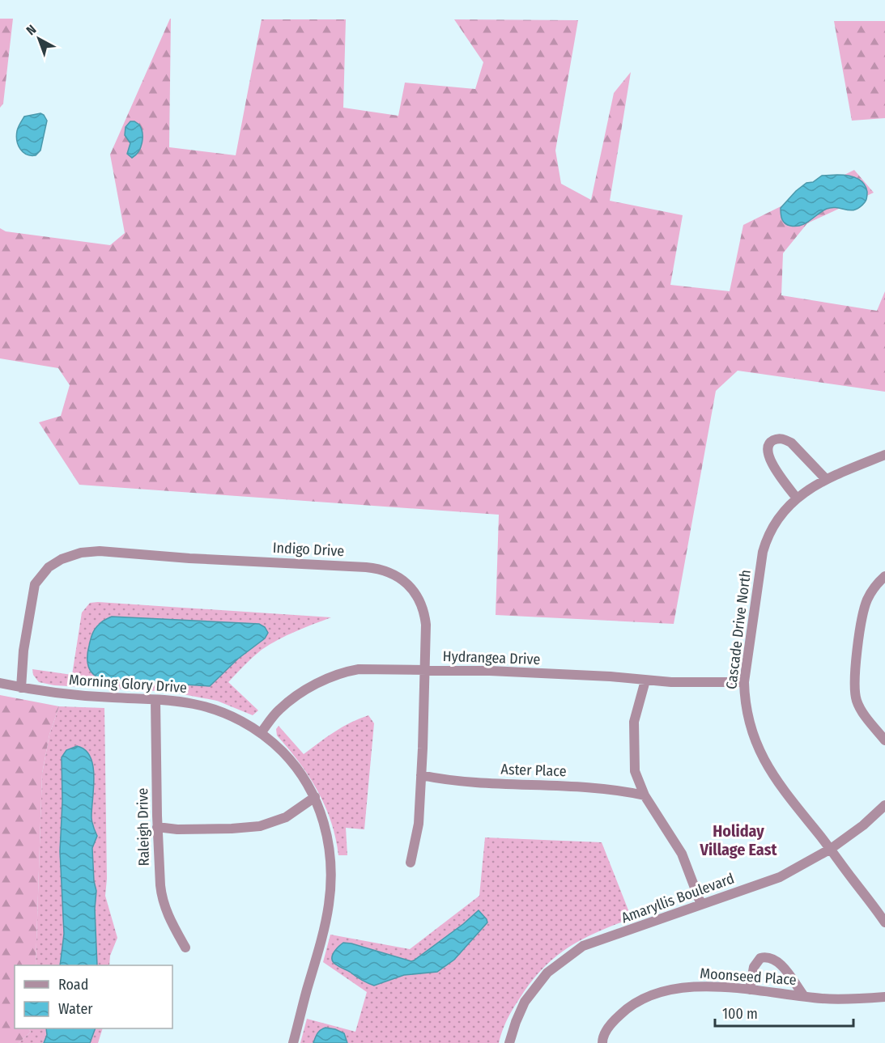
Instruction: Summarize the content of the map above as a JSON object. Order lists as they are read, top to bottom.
{
  "streets": {
    "street": [
      "Indigo Drive",
      "Cascade Drive North",
      "Hydrangea Drive",
      "Morning Glory Drive",
      "Aster Place",
      "Raleigh Drive",
      "Amaryllis Boulevard",
      "Moonseed Place"
    ]
  },
  "crossings": [
    ["Indigo Drive", "Hydrangea Drive"],
    ["Indigo Drive", "Morning Glory Drive"],
    ["Indigo Drive", "Aster Place"],
    ["Cascade Drive North", "Hydrangea Drive"],
    ["Cascade Drive North", "Amaryllis Boulevard"],
    ["Hydrangea Drive", "Morning Glory Drive"],
    ["Morning Glory Drive", "Raleigh Drive"]
  ],
  "districts": ["Holiday Village East"],
  "legend": ["Road", "Water"],
  "scale_bar": "100 m",
  "north": "top left"
}
